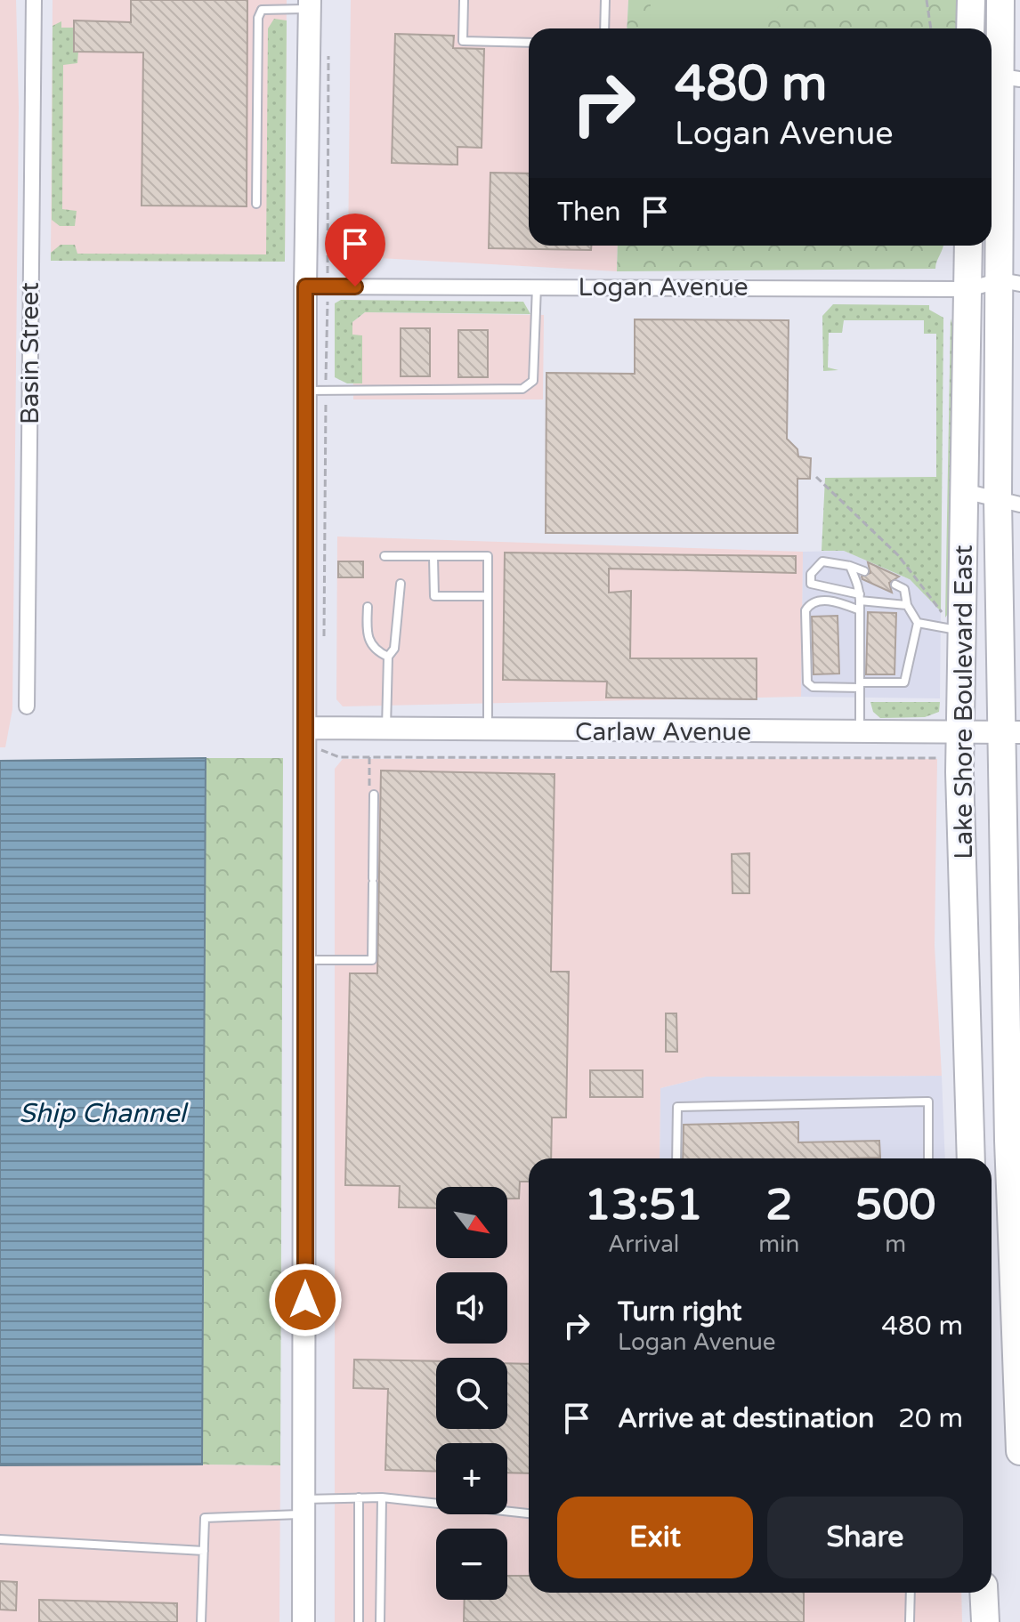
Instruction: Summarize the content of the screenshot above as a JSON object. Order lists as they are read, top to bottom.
{
  "streets": {
    "highway": ["Lake Shore Boulevard East"],
    "street": ["Logan Avenue", "Basin Street", "Carlaw Avenue"]
  },
  "crossings": [
    ["Logan Avenue", "Lake Shore Boulevard East"],
    ["Lake Shore Boulevard East", "Carlaw Avenue"]
  ],
  "water": ["Ship Channel"],
  "north": "bottom right",
  "page": {
    "turn": ["480 m", "Logan Avenue"],
    "then": "Then",
    "eta": [
      "13:51",
      "Arrival",
      "2",
      "min",
      "500",
      "m"
    ],
    "map_buttons": ["+", "−"],
    "list": [
      {
        "name": "Turn right",
        "note": "Logan Avenue",
        "value": "480 m"
      },
      {
        "name": "Arrive at destination",
        "value": "20 m"
      }
    ],
    "buttons": ["Exit", "Share"]
  }
}
